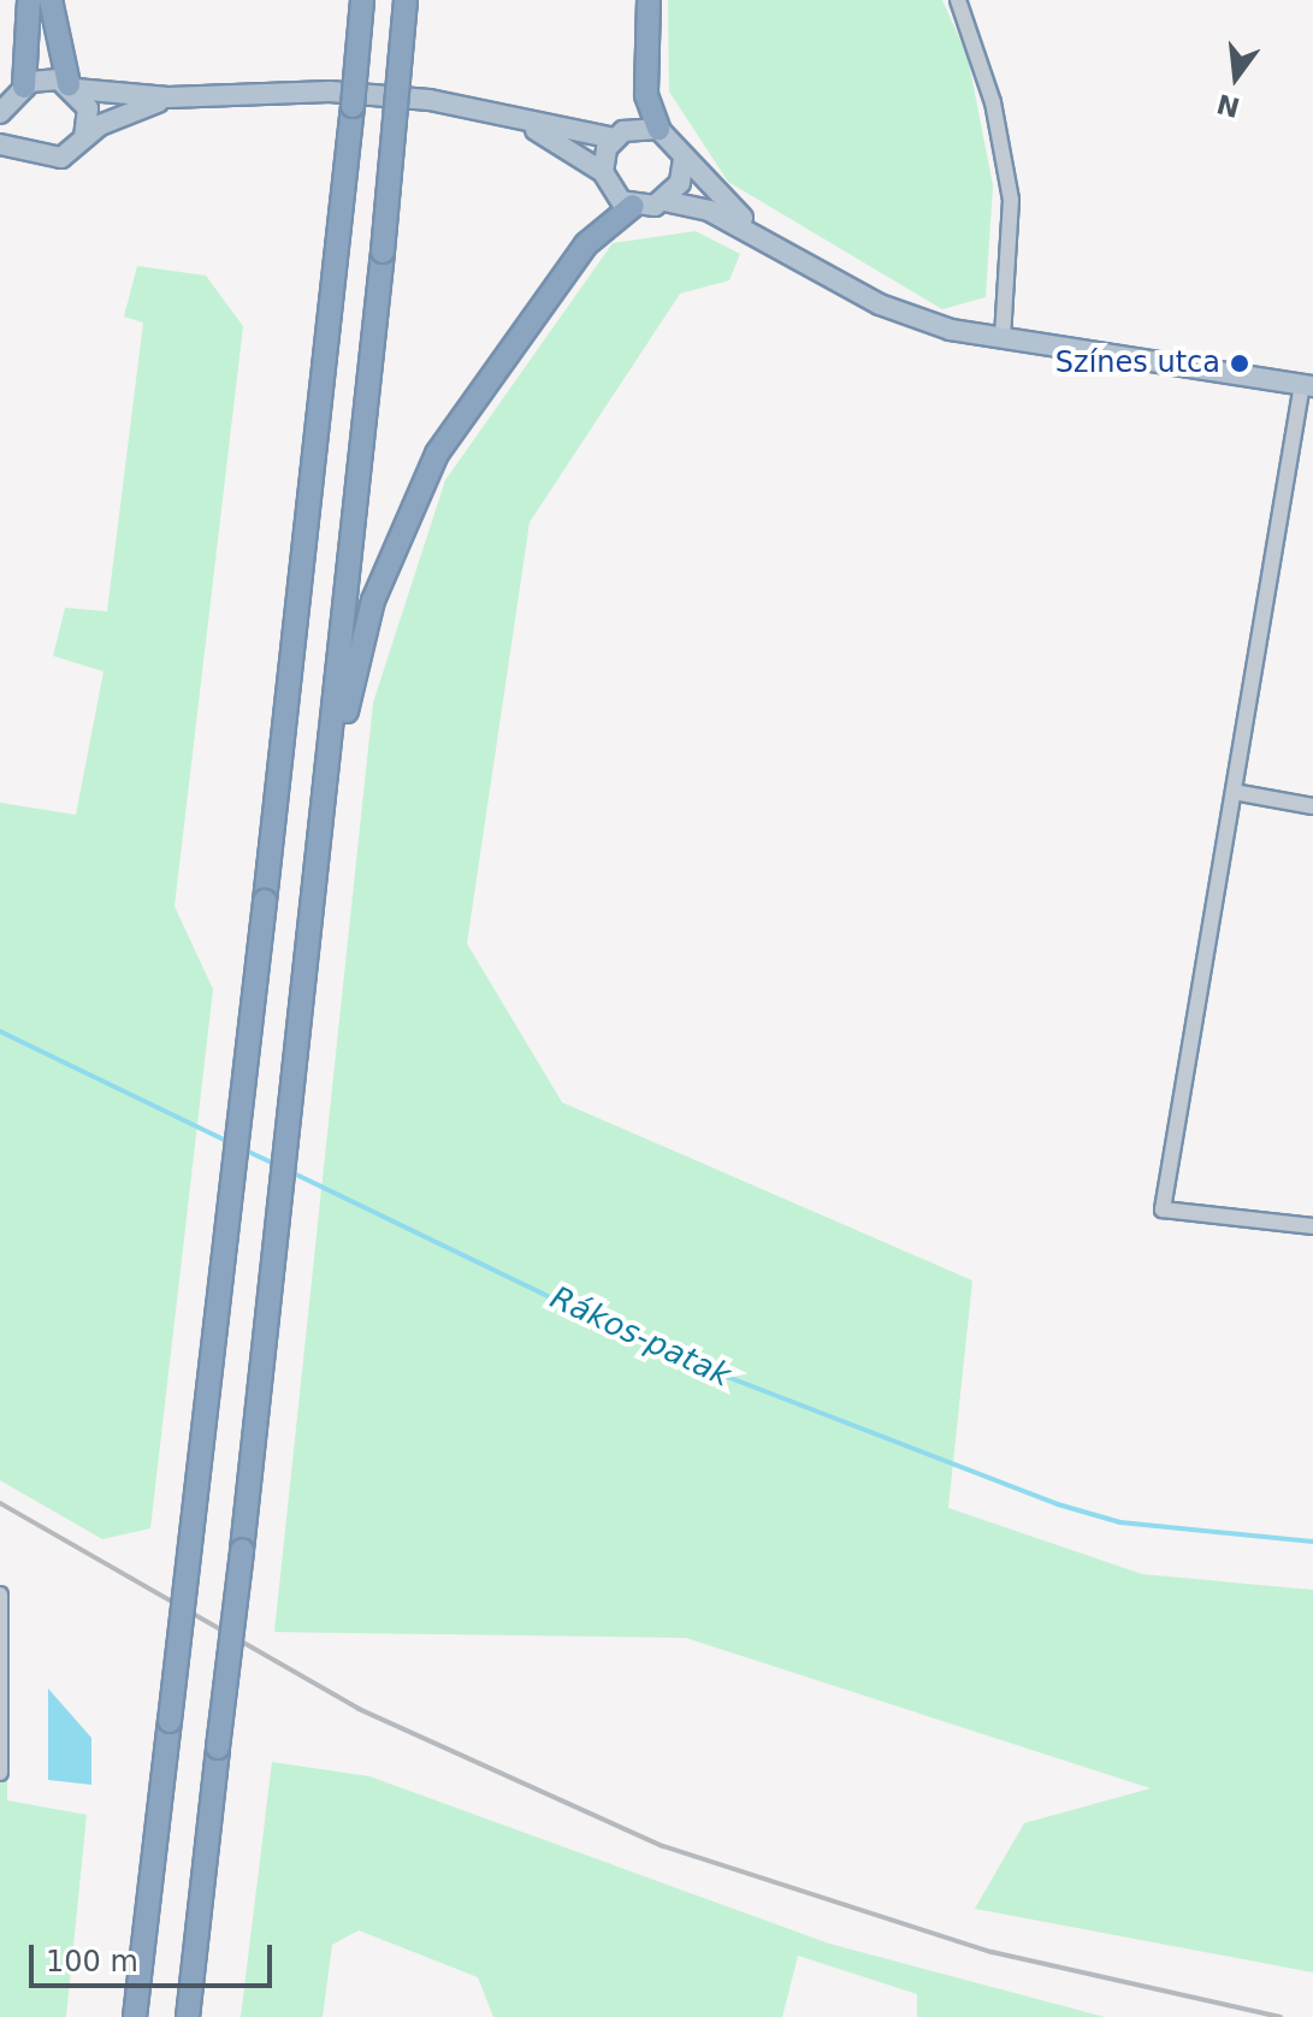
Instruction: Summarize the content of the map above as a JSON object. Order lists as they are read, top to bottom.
{
  "water": ["Rákos-patak"],
  "places": ["Színes utca"],
  "scale_bar": "100 m",
  "north": "bottom"
}
